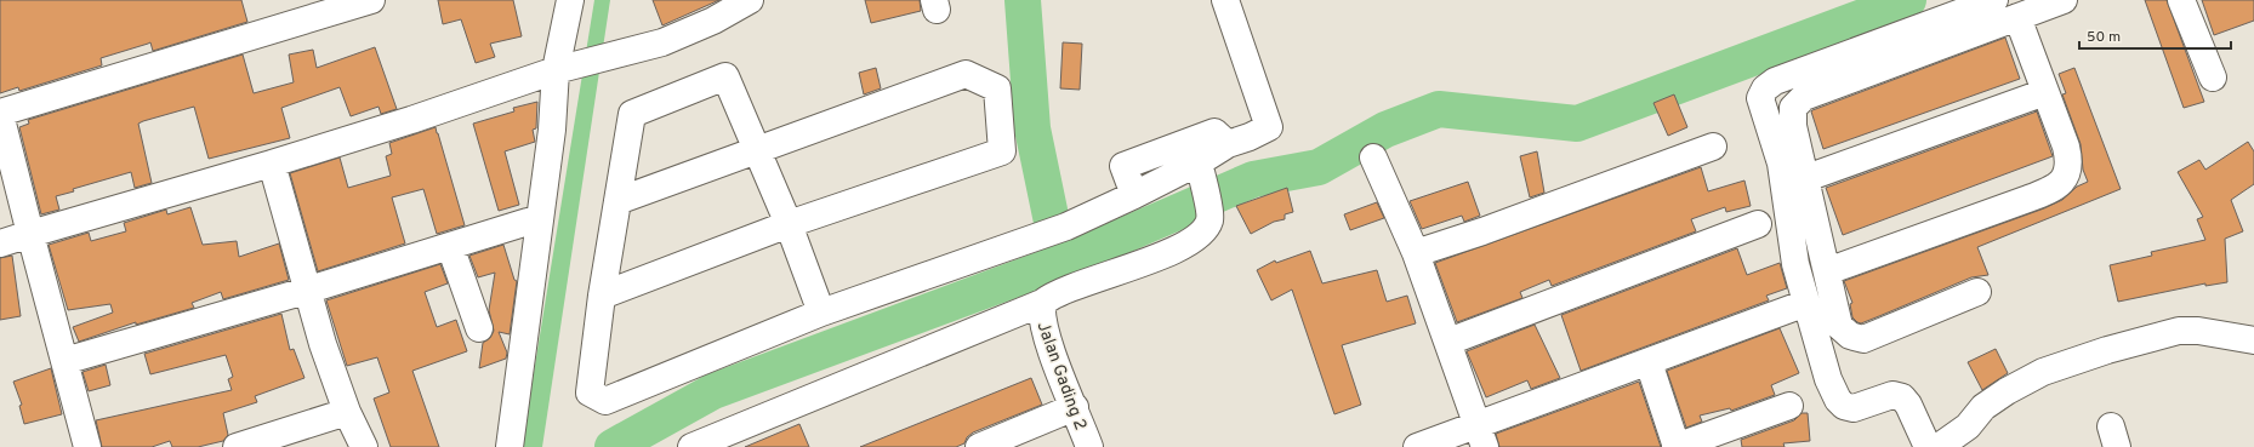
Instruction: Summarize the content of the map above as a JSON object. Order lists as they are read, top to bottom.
{
  "streets": {
    "street": ["Jalan Gading 2"]
  },
  "scale_bar": "50 m"
}
